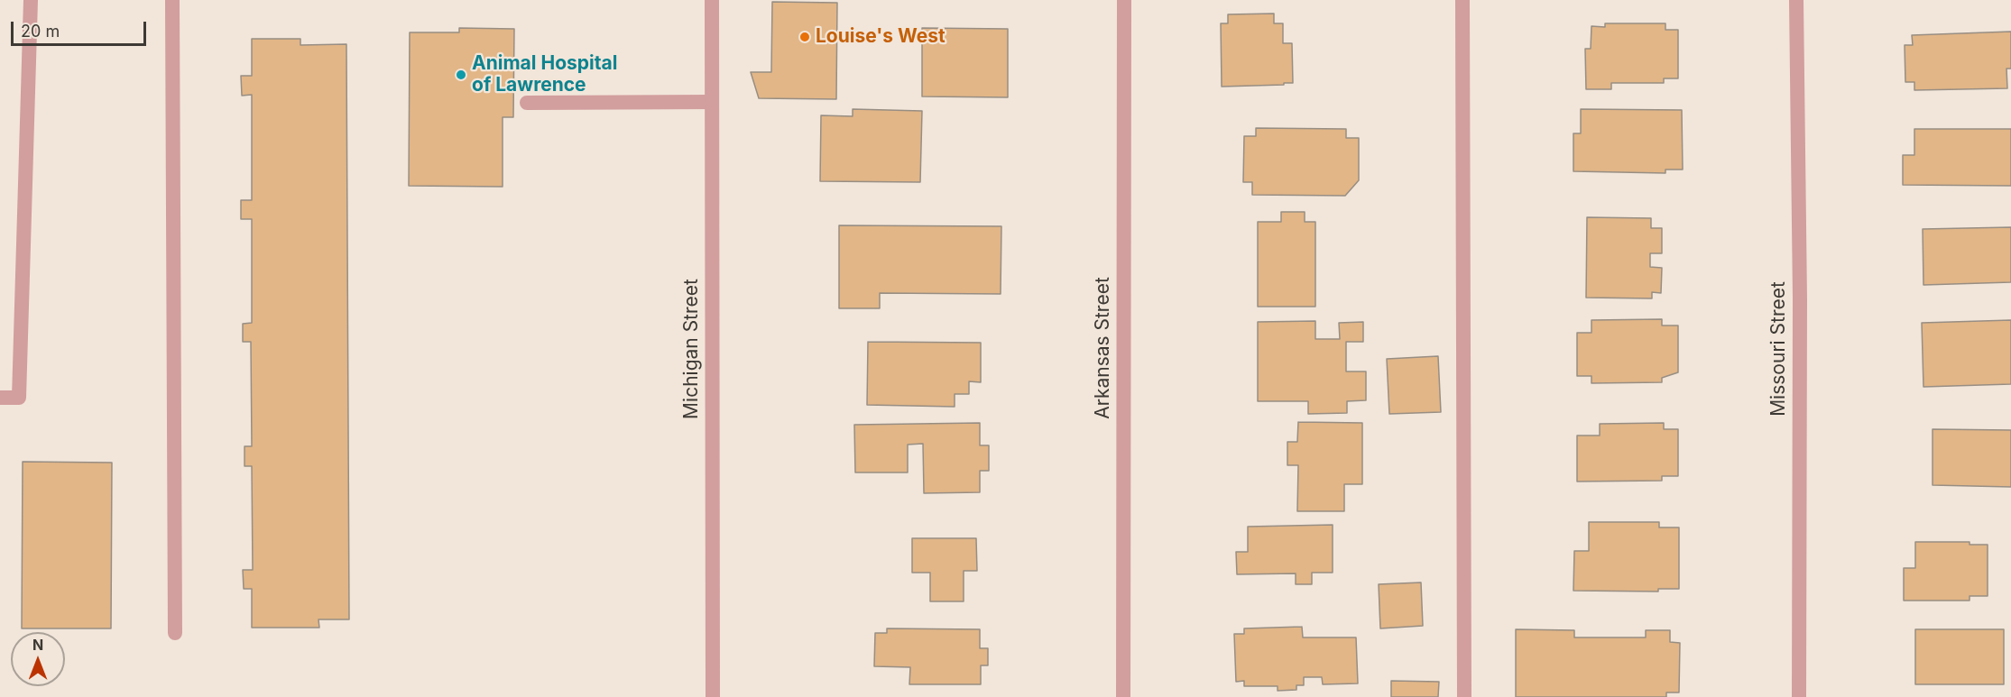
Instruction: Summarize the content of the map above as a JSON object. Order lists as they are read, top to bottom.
{
  "streets": {
    "street": ["Arkansas Street", "Michigan Street", "Missouri Street"]
  },
  "places": ["Louise's West", "Animal Hospital of Lawrence"],
  "scale_bar": "20 m",
  "north": "top"
}
